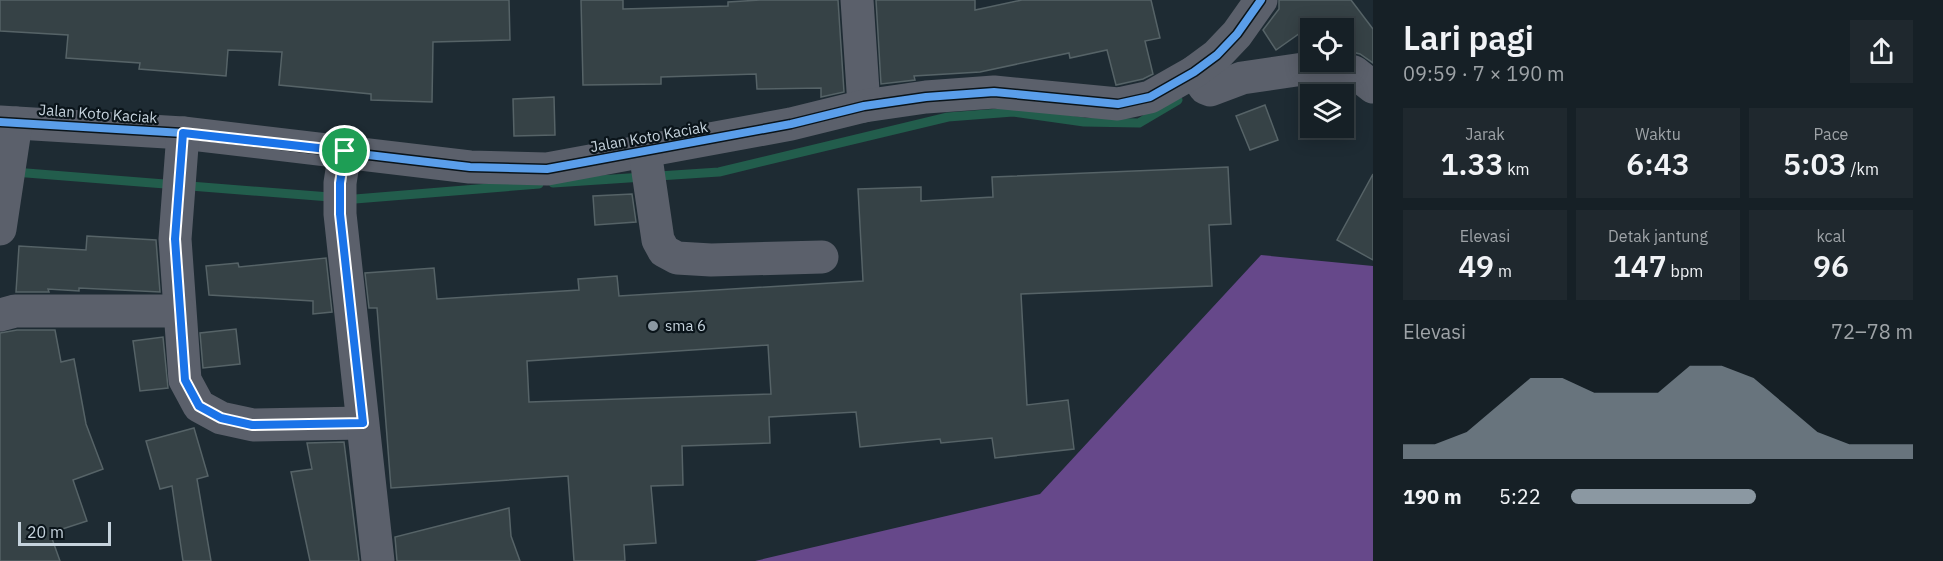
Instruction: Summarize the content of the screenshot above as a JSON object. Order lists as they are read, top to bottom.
{
  "streets": {
    "street": ["Jalan Koto Kaciak"]
  },
  "places": ["sma 6"],
  "scale_bar": "20 m",
  "page": {
    "heading": ["Lari pagi", "09:59 · 7 × 190 m"],
    "stats": [
      ["Jarak", "1.33 km"],
      ["Waktu", "6:43"],
      ["Pace", "5:03 /km"],
      ["Elevasi", "49 m"],
      ["Detak jantung", "147 bpm"],
      ["kcal", "96"]
    ],
    "chart": ["Elevasi", "72–78 m"],
    "list": [
      {
        "name": "190 m",
        "note": "5:22"
      }
    ],
    "scale": "20 m"
  }
}
